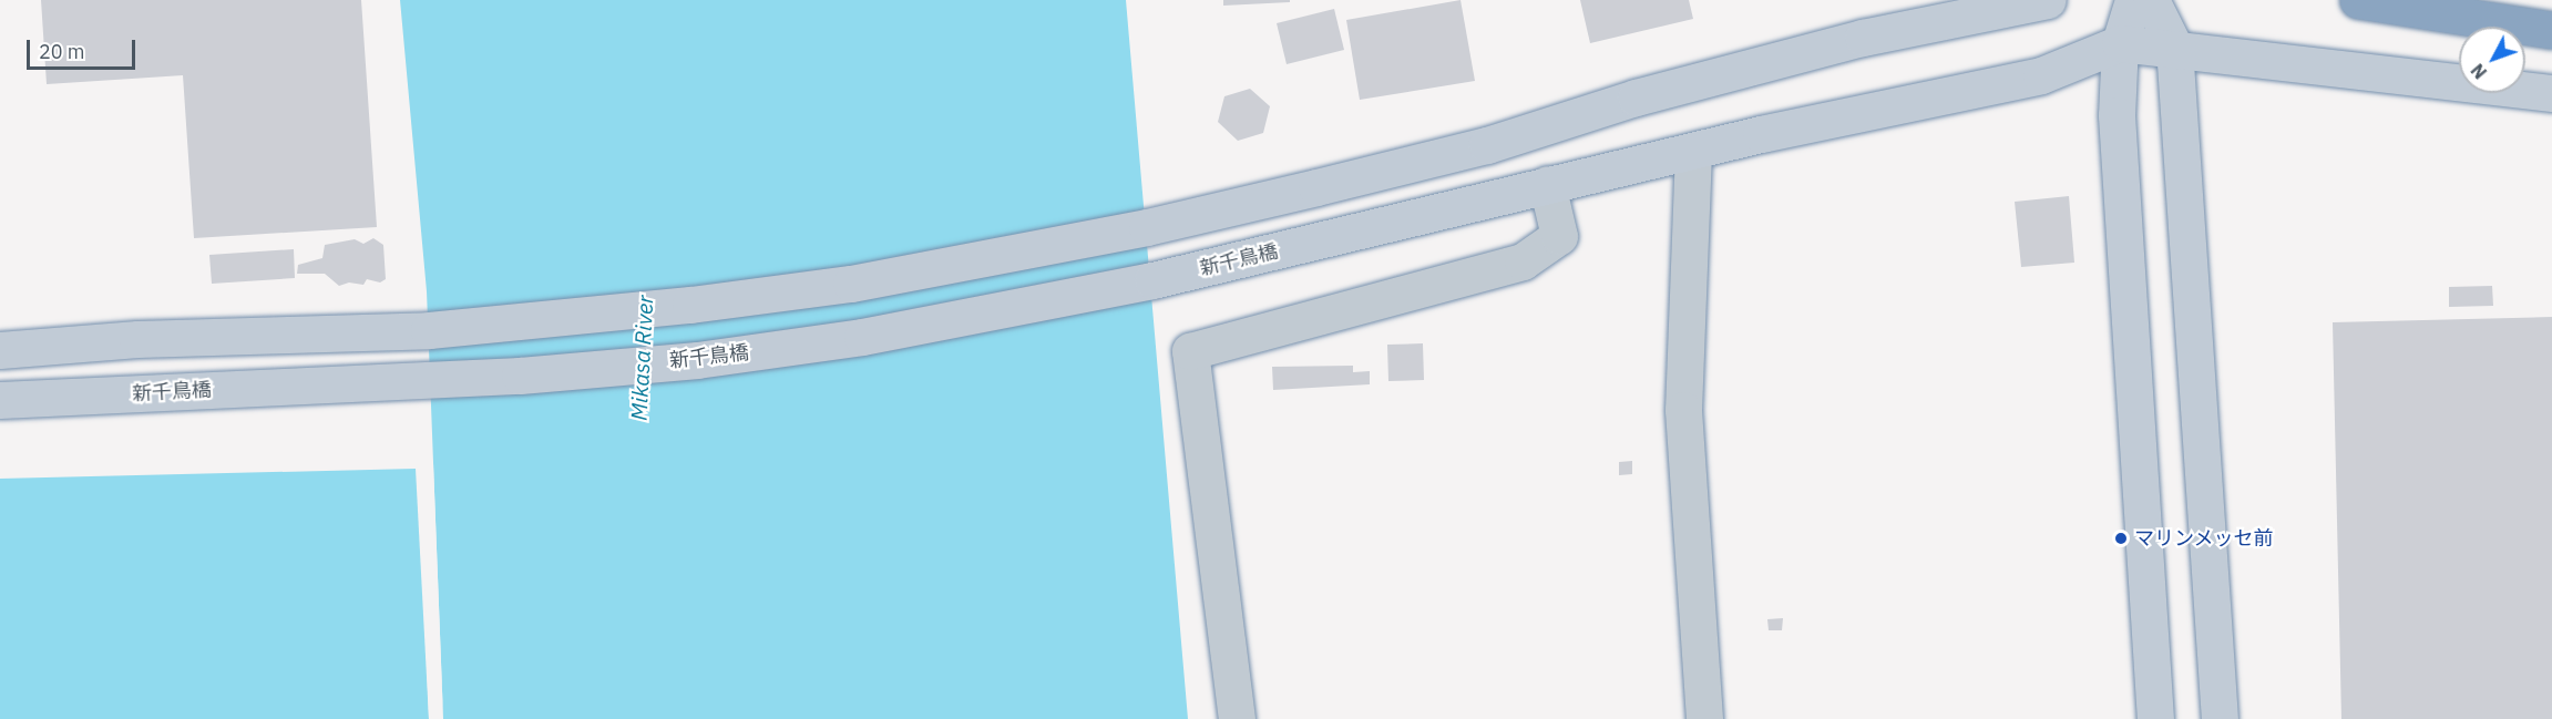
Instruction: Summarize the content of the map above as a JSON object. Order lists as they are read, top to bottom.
{
  "streets": {
    "street": ["新千鳥橋"]
  },
  "water": ["Mikasa River"],
  "places": ["マリンメッセ前"],
  "scale_bar": "20 m",
  "north": "bottom left"
}
